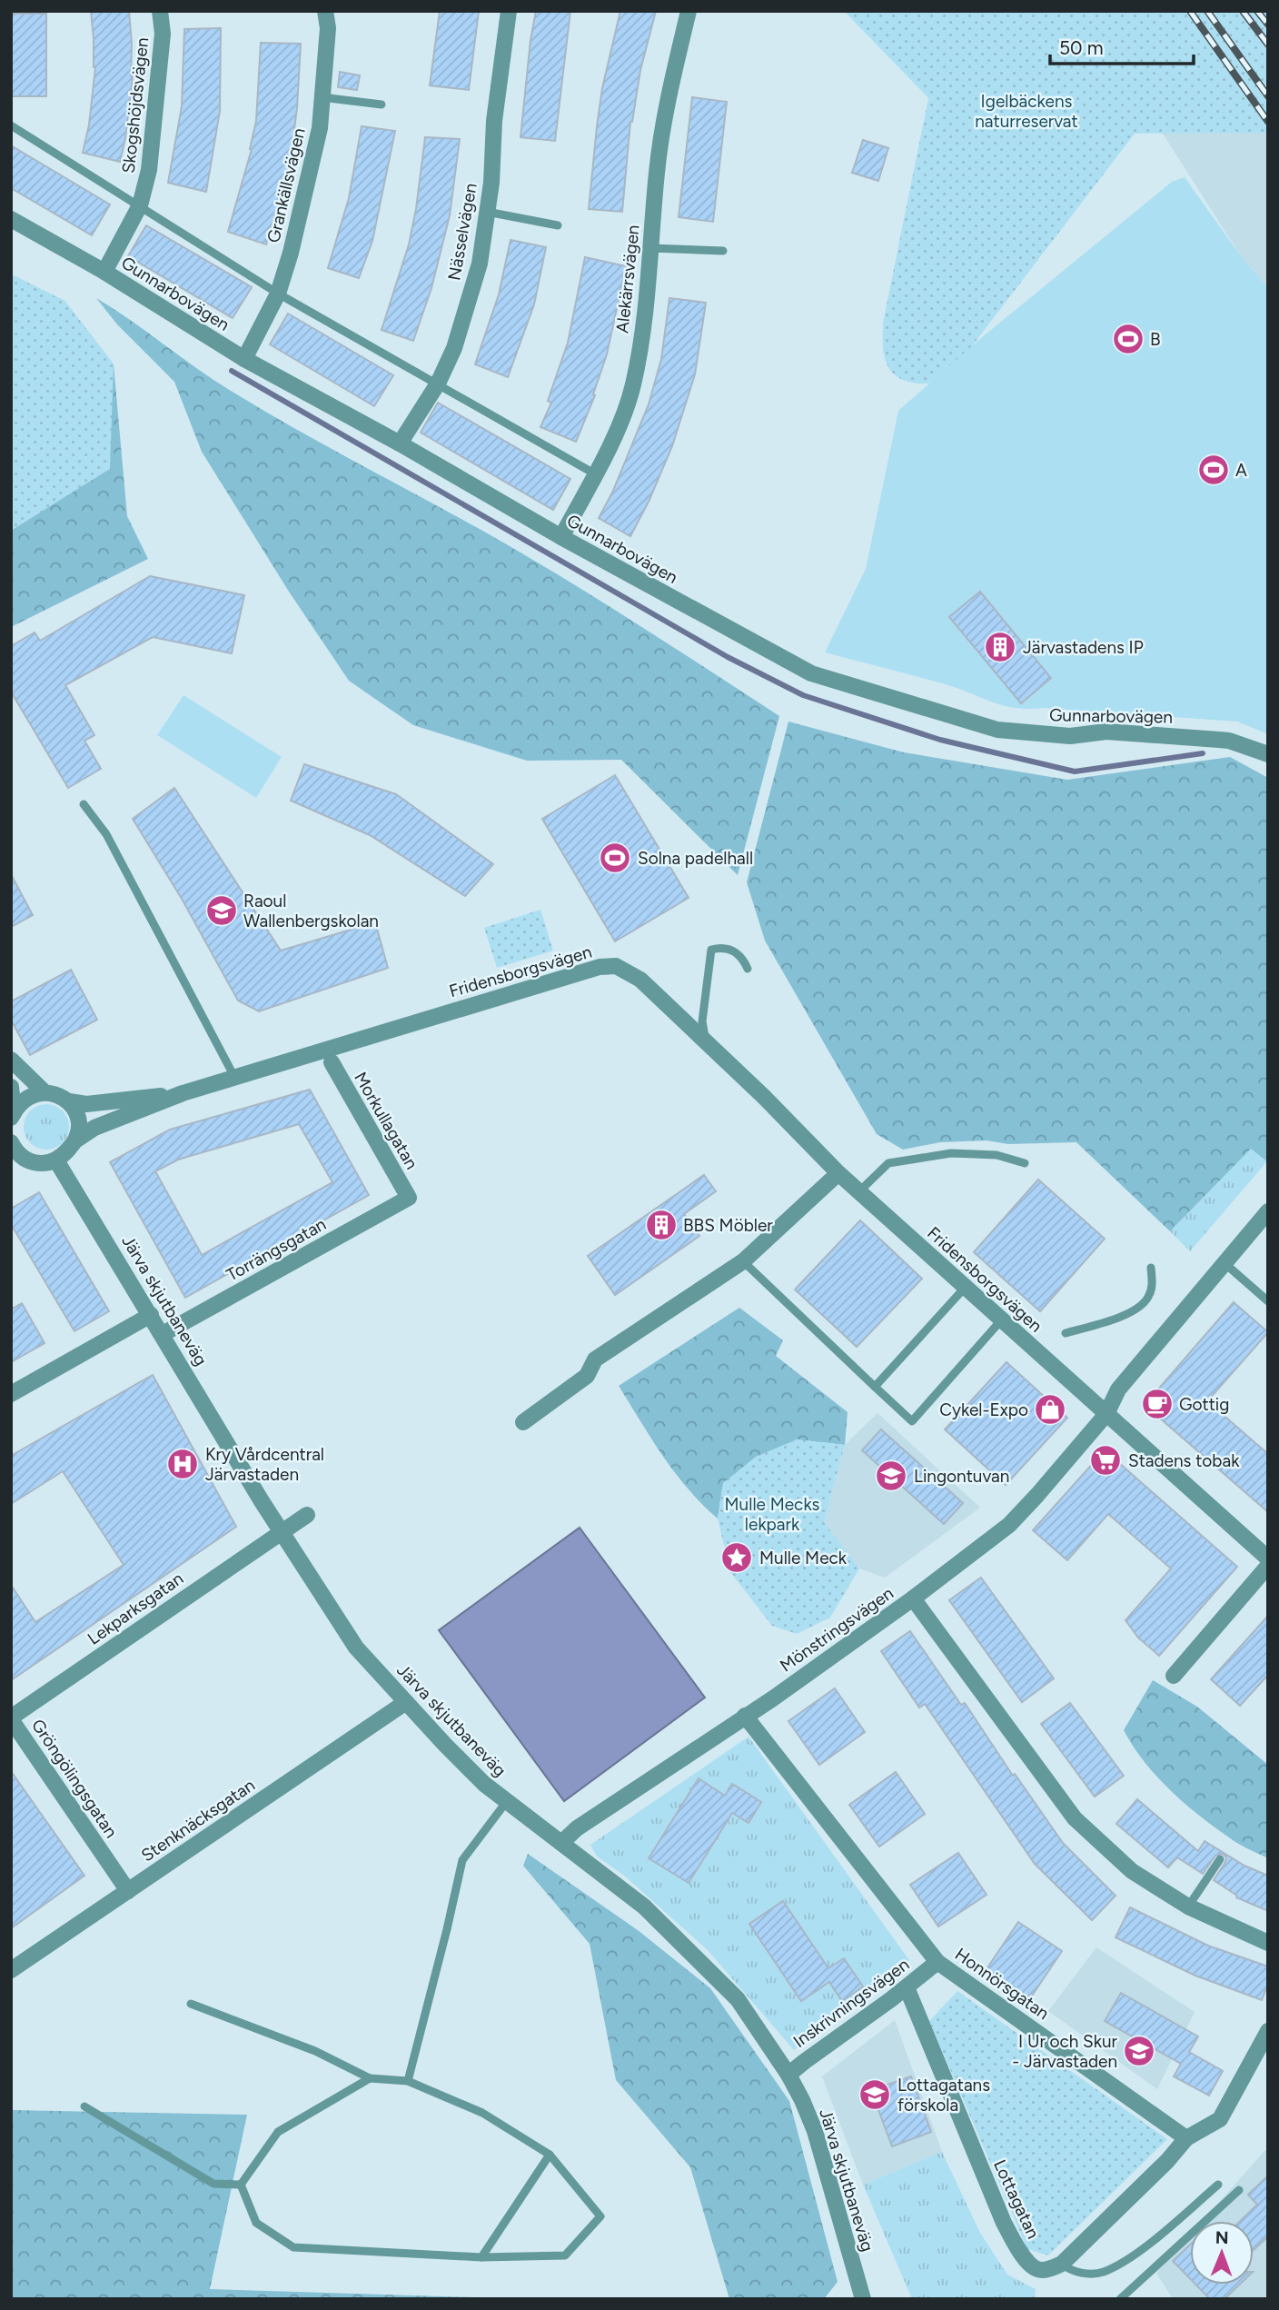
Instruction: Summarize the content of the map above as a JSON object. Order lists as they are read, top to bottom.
{
  "streets": {
    "street": [
      "Skogshöjdsvägen",
      "Grankällsvägen",
      "Nässelvägen",
      "Alekärrsvägen",
      "Gunnarbovägen",
      "Fridensborgsvägen",
      "Morkullagatan",
      "Torrängsgatan",
      "Järva skjutbaneväg",
      "Lekparksgatan",
      "Mönstringsvägen",
      "Gröngölingsgatan",
      "Stenknäcksgatan",
      "Honnörsgatan",
      "Inskrivningsvägen",
      "Lottagatan"
    ]
  },
  "crossings": [
    ["Skogshöjdsvägen", "Gunnarbovägen"],
    ["Grankällsvägen", "Gunnarbovägen"],
    ["Nässelvägen", "Gunnarbovägen"],
    ["Alekärrsvägen", "Gunnarbovägen"],
    ["Fridensborgsvägen", "Järva skjutbaneväg"],
    ["Fridensborgsvägen", "Mönstringsvägen"],
    ["Morkullagatan", "Torrängsgatan"],
    ["Torrängsgatan", "Järva skjutbaneväg"],
    ["Järva skjutbaneväg", "Lekparksgatan"],
    ["Järva skjutbaneväg", "Mönstringsvägen"],
    ["Järva skjutbaneväg", "Stenknäcksgatan"],
    ["Järva skjutbaneväg", "Inskrivningsvägen"],
    ["Lekparksgatan", "Gröngölingsgatan"],
    ["Mönstringsvägen", "Honnörsgatan"],
    ["Gröngölingsgatan", "Stenknäcksgatan"],
    ["Honnörsgatan", "Inskrivningsvägen"],
    ["Inskrivningsvägen", "Lottagatan"]
  ],
  "parks": ["Igelbäckens naturreservat", "Mulle Mecks lekpark"],
  "places": {
    "sports": ["B", "A", "Solna padelhall"],
    "building": ["Järvastadens IP", "BBS Möbler"],
    "school or university": [
      "Raoul Wallenbergskolan",
      "Lingontuvan",
      "I Ur och Skur - Järvastaden",
      "Lottagatans förskola"
    ],
    "cafe": ["Gottig"],
    "shop": ["Cykel-Expo"],
    "supermarket": ["Stadens tobak"],
    "hospital": ["Kry Vårdcentral Järvastaden"],
    "place": ["Mulle Meck"]
  },
  "scale_bar": "50 m",
  "north": "top"
}
